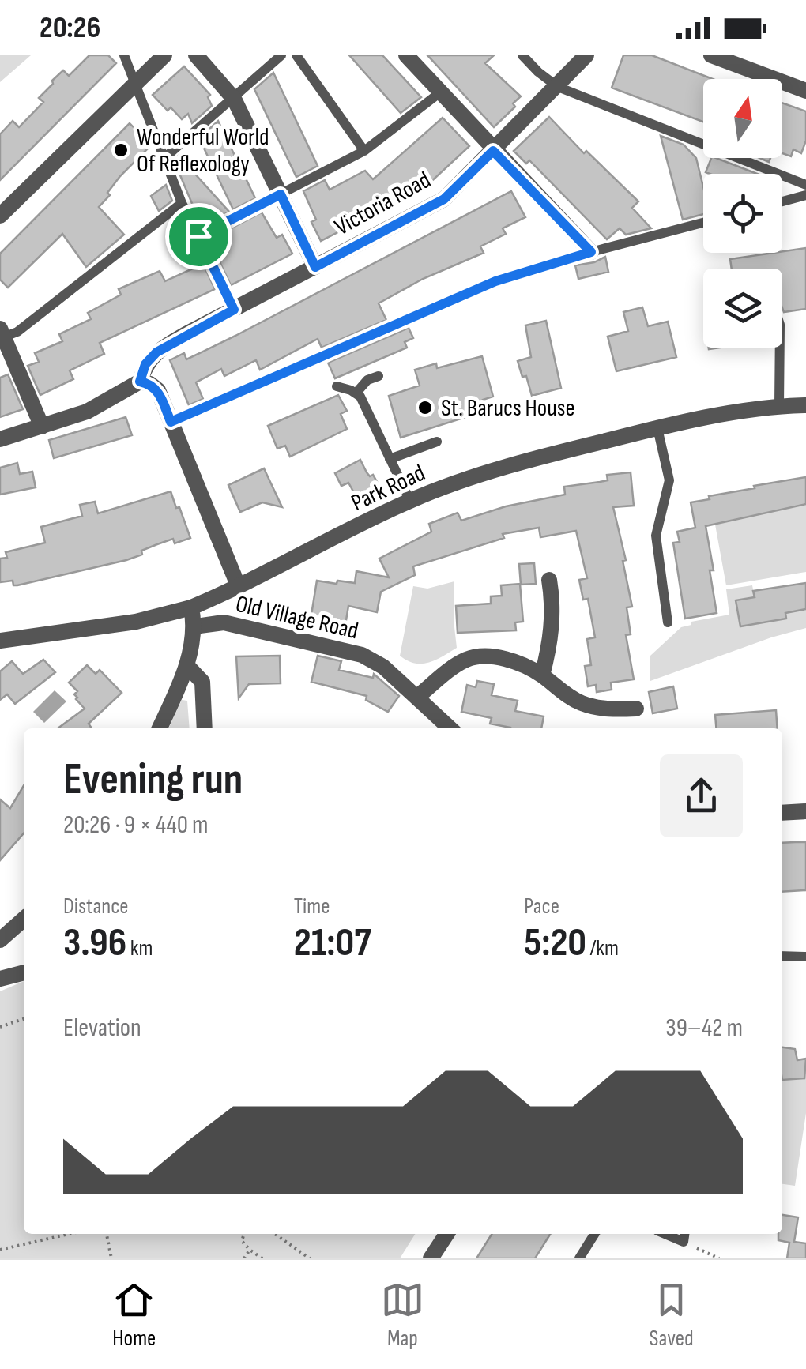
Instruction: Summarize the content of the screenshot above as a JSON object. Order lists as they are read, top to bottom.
{
  "streets": {
    "street": ["Victoria Road", "Park Road", "Old Village Road"]
  },
  "places": ["Wonderful World Of Reflexology", "St. Barucs House"],
  "north": "top",
  "page": {
    "status": "20:26",
    "heading": ["Evening run", "20:26 · 9 × 440 m"],
    "stats": [
      ["Distance", "3.96 km"],
      ["Time", "21:07"],
      ["Pace", "5:20 /km"]
    ],
    "chart": ["Elevation", "39–42 m"],
    "tabs": ["Home", "Map", "Saved"]
  }
}
